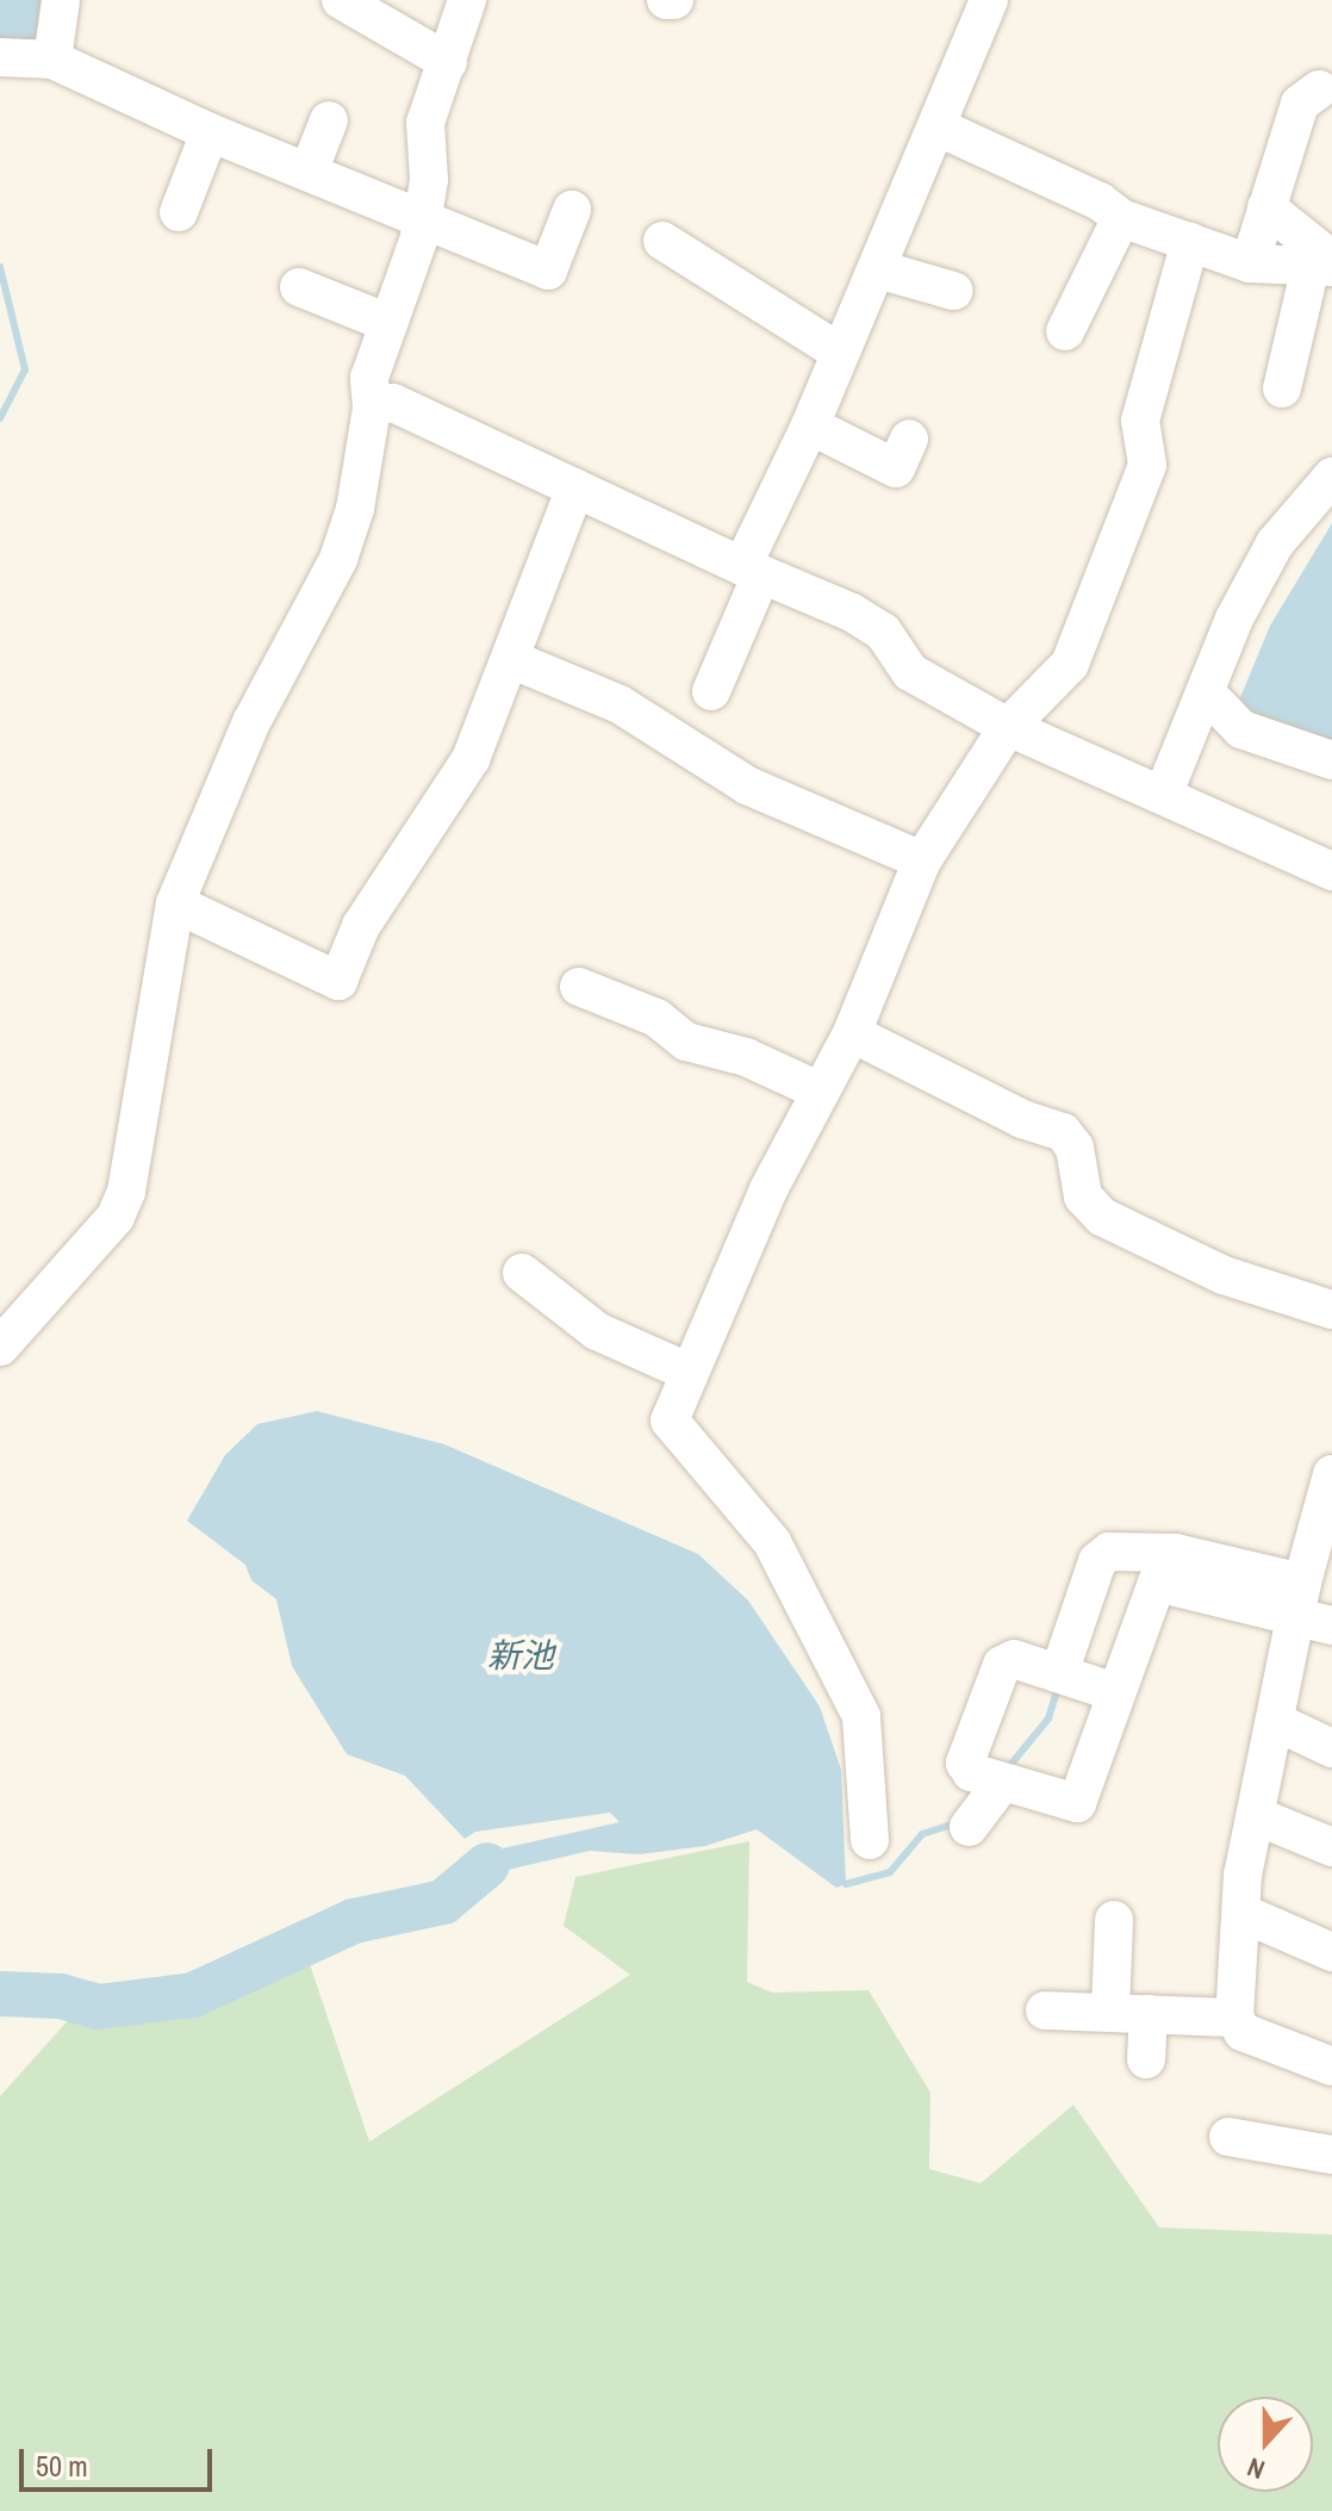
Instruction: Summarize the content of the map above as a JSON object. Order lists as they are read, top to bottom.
{
  "water": ["新池"],
  "scale_bar": "50 m",
  "north": "bottom"
}
